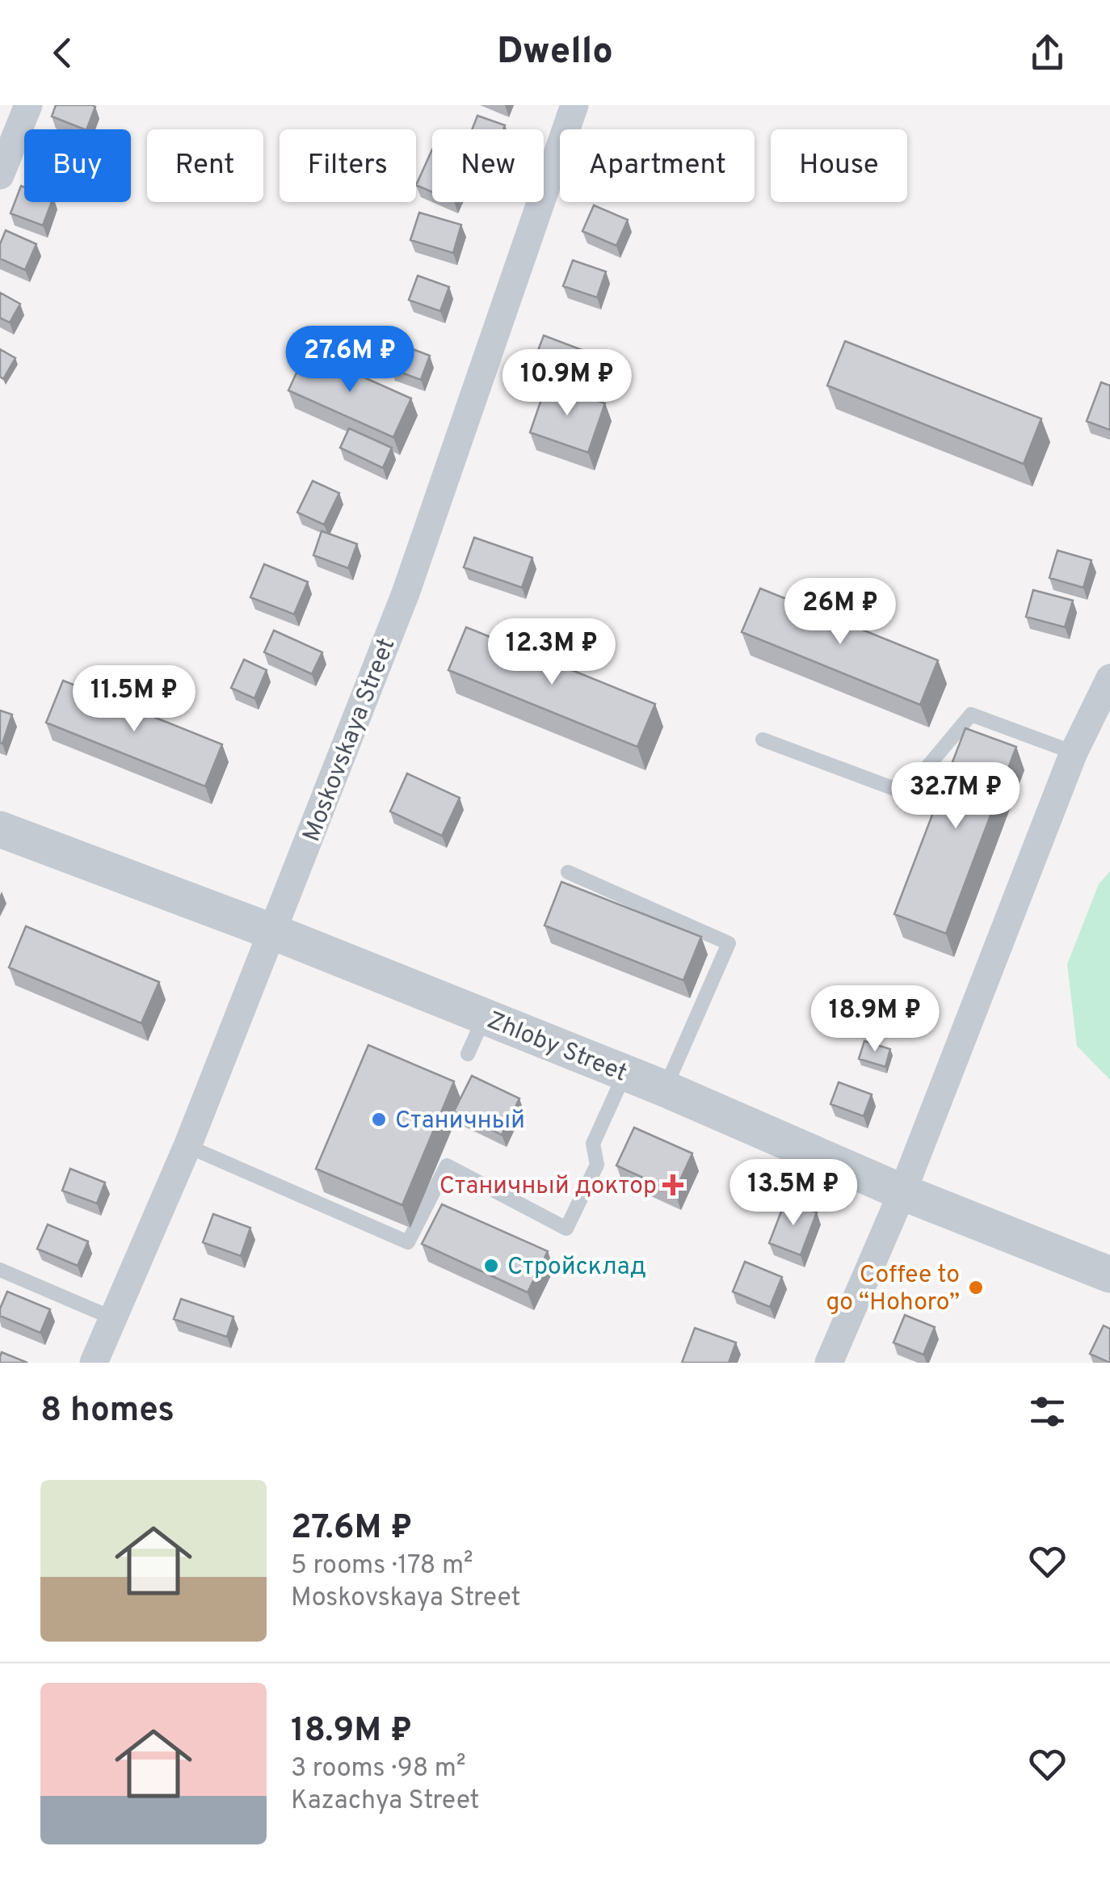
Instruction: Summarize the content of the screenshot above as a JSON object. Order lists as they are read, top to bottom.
{
  "streets": {
    "street": ["Moskovskaya Street", "Zhloby Street"]
  },
  "crossings": [
    ["Moskovskaya Street", "Zhloby Street"]
  ],
  "places": {
    "other": ["Станичный", "Стройсклад", "Coffee to go “Hohoro”"],
    "health": ["Станичный доктор"]
  },
  "page": {
    "header": "Dwello",
    "chip": [
      "Buy",
      "Rent",
      "Filters",
      "New",
      "Apartment",
      "House"
    ],
    "price": [
      "27.6M ₽",
      "10.9M ₽",
      "26M ₽",
      "12.3M ₽",
      "11.5M ₽",
      "32.7M ₽",
      "18.9M ₽",
      "13.5M ₽"
    ],
    "heading": "8 homes",
    "list": [
      {
        "name": "27.6M ₽",
        "note": "5 rooms · 178 m² · Moskovskaya Street"
      },
      {
        "name": "18.9M ₽",
        "note": "3 rooms · 98 m² · Kazachya Street"
      }
    ]
  }
}
